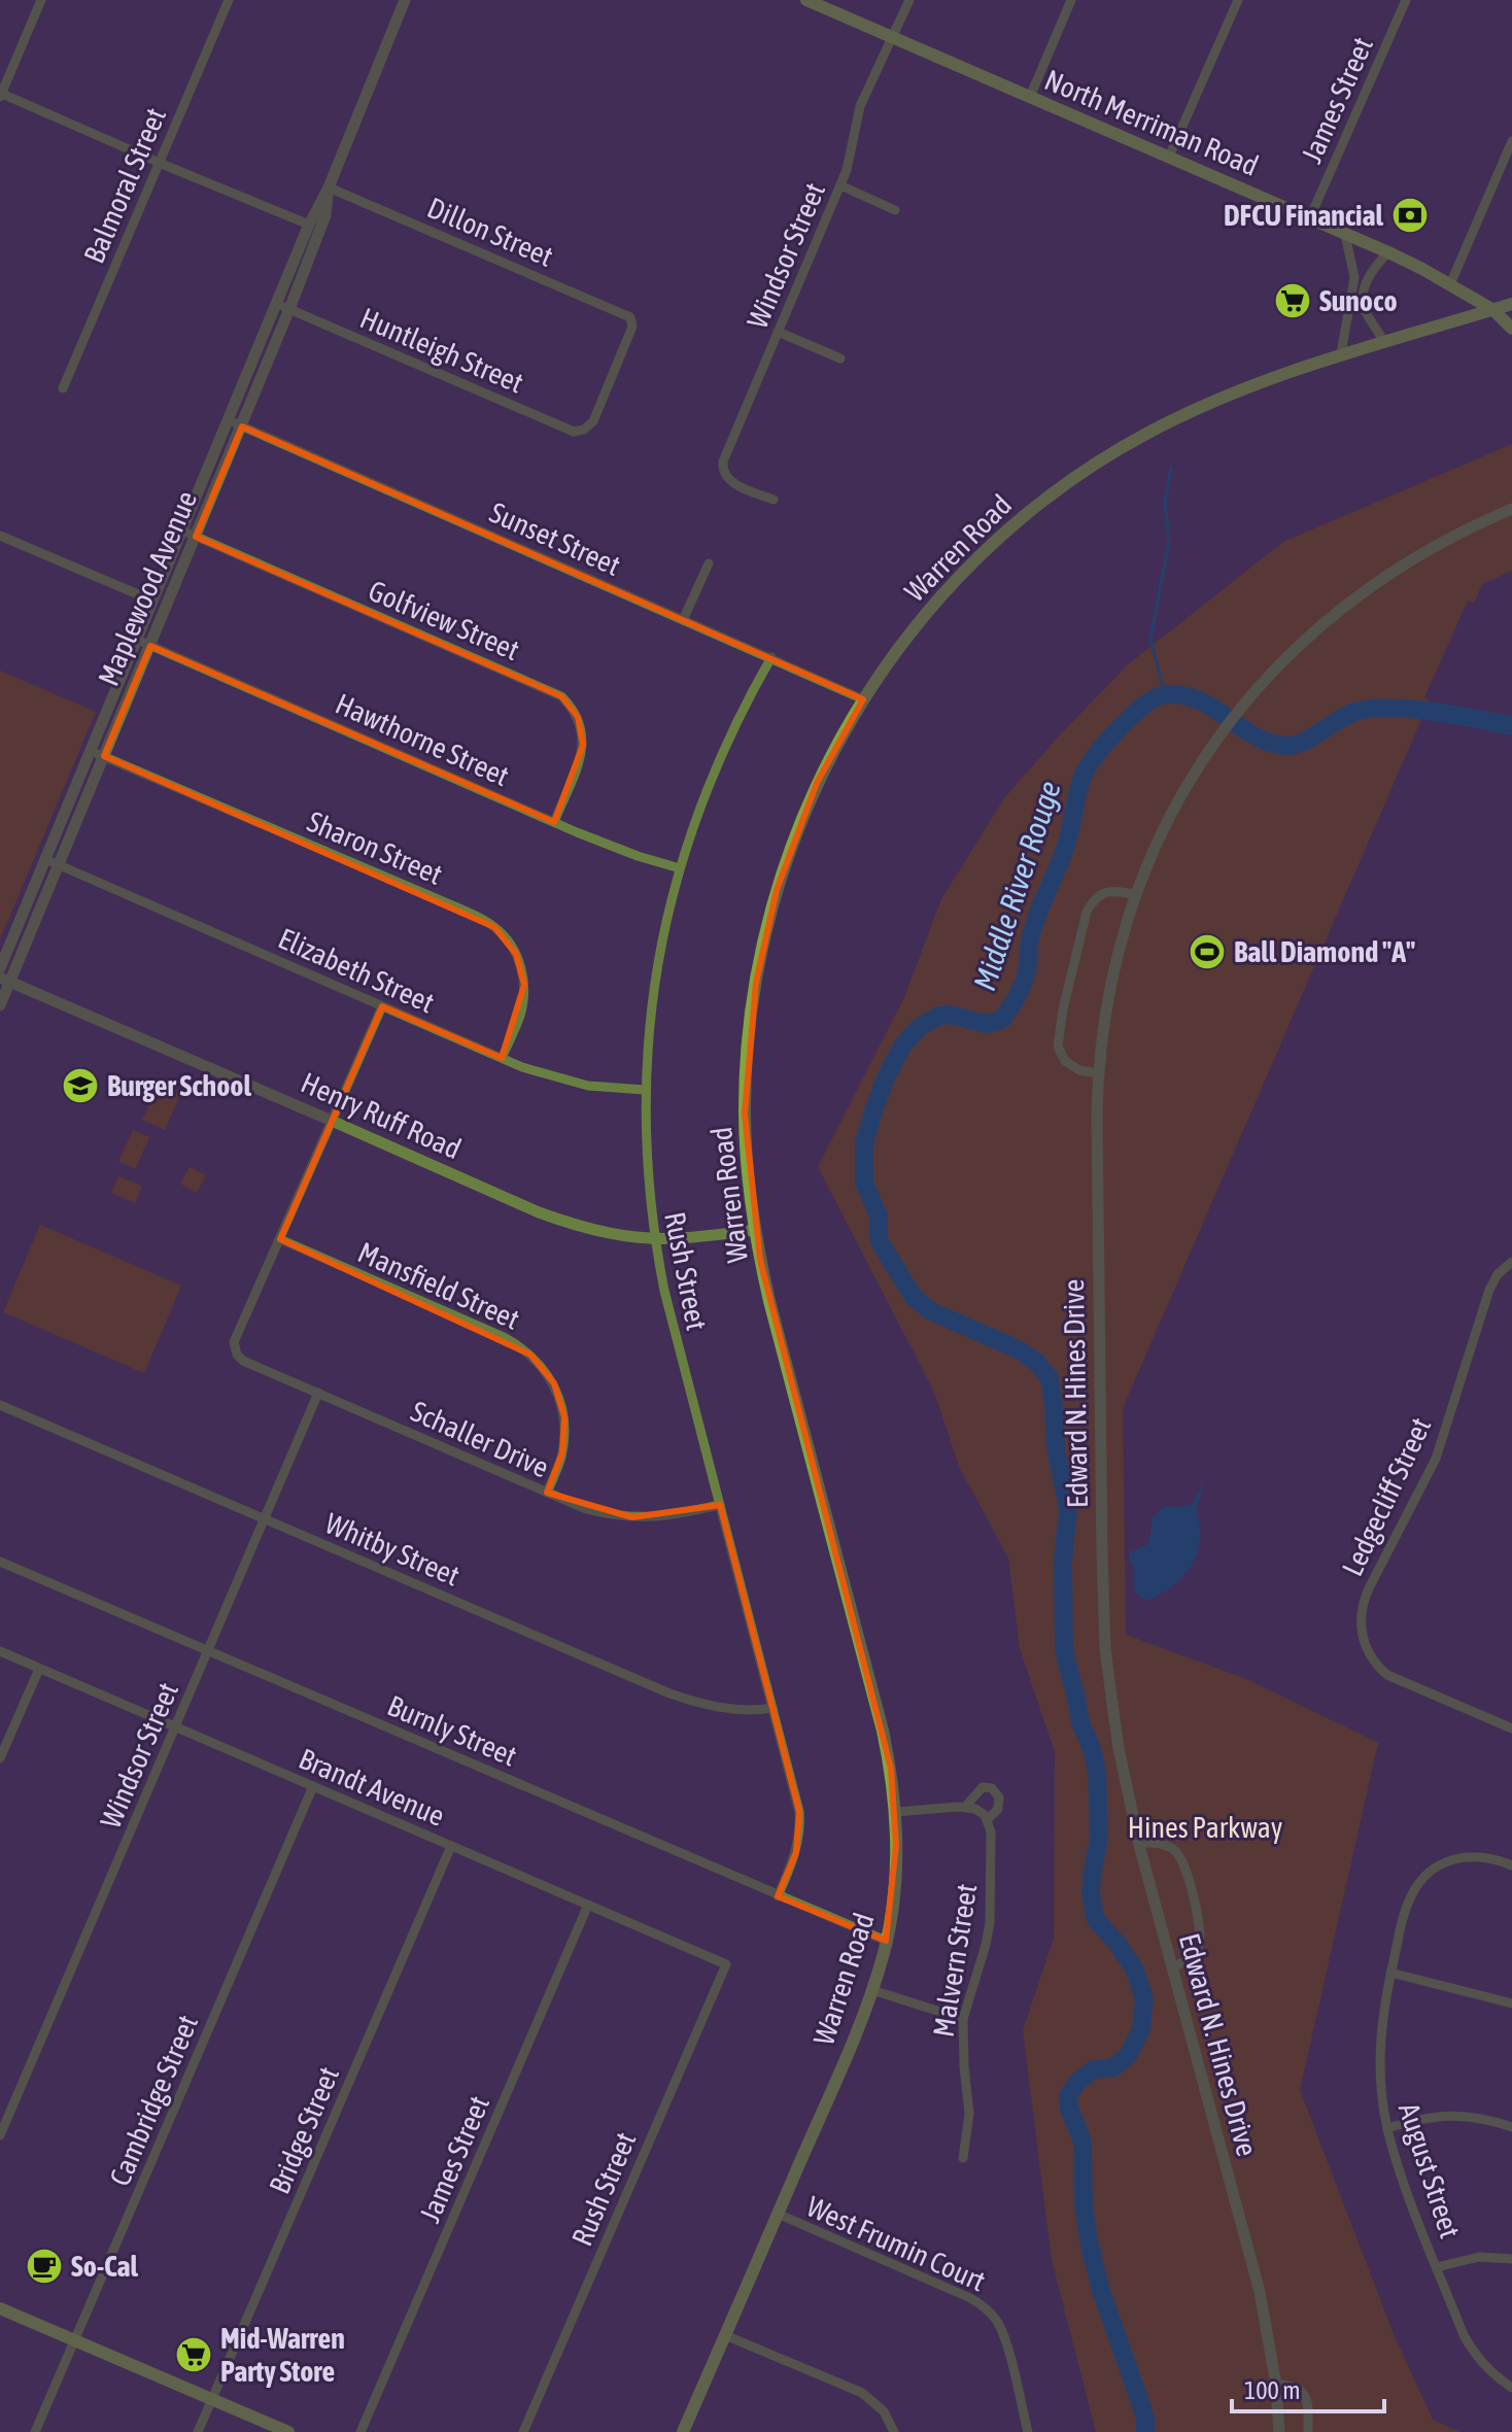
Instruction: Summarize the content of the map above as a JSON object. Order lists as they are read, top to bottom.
{
  "streets": {
    "main road": ["North Merriman Road", "Warren Road"],
    "street": [
      "James Street",
      "Balmoral Street",
      "Dillon Street",
      "Windsor Street",
      "Huntleigh Street",
      "Sunset Street",
      "Maplewood Avenue",
      "Golfview Street",
      "Hawthorne Street",
      "Sharon Street",
      "Elizabeth Street",
      "Henry Ruff Road",
      "Rush Street",
      "Mansfield Street",
      "Edward N. Hines Drive",
      "Schaller Drive",
      "Ledgecliff Street",
      "Whitby Street",
      "Burnly Street",
      "Brandt Avenue",
      "Malvern Street",
      "Cambridge Street",
      "Bridge Street",
      "August Street",
      "West Frumin Court"
    ]
  },
  "crossings": [
    ["James Street", "North Merriman Road"],
    ["James Street", "Brandt Avenue"],
    ["North Merriman Road", "Windsor Street"],
    ["North Merriman Road", "Warren Road"],
    ["Dillon Street", "Huntleigh Street"],
    ["Dillon Street", "Maplewood Avenue"],
    ["Windsor Street", "Schaller Drive"],
    ["Windsor Street", "Whitby Street"],
    ["Windsor Street", "Burnly Street"],
    ["Windsor Street", "Brandt Avenue"],
    ["Huntleigh Street", "Maplewood Avenue"],
    ["Sunset Street", "Warren Road"],
    ["Sunset Street", "Maplewood Avenue"],
    ["Sunset Street", "Rush Street"],
    ["Warren Road", "Henry Ruff Road"],
    ["Warren Road", "Burnly Street"],
    ["Warren Road", "Malvern Street"],
    ["Warren Road", "West Frumin Court"],
    ["Maplewood Avenue", "Golfview Street"],
    ["Maplewood Avenue", "Hawthorne Street"],
    ["Maplewood Avenue", "Sharon Street"],
    ["Maplewood Avenue", "Elizabeth Street"],
    ["Maplewood Avenue", "Henry Ruff Road"],
    ["Golfview Street", "Hawthorne Street"],
    ["Hawthorne Street", "Rush Street"],
    ["Sharon Street", "Elizabeth Street"],
    ["Elizabeth Street", "Rush Street"],
    ["Henry Ruff Road", "Rush Street"],
    ["Rush Street", "Schaller Drive"],
    ["Rush Street", "Whitby Street"],
    ["Rush Street", "Burnly Street"],
    ["Rush Street", "Brandt Avenue"],
    ["Mansfield Street", "Schaller Drive"],
    ["Brandt Avenue", "Cambridge Street"],
    ["Brandt Avenue", "Bridge Street"]
  ],
  "water": ["Middle River Rouge"],
  "parks": ["Hines Parkway"],
  "places": {
    "bank": ["DFCU Financial"],
    "supermarket": ["Sunoco", "Mid-Warren Party Store"],
    "sports": ["Ball Diamond \"A\""],
    "school or university": ["Burger School"],
    "cafe": ["So-Cal"]
  },
  "scale_bar": "100 m"
}
